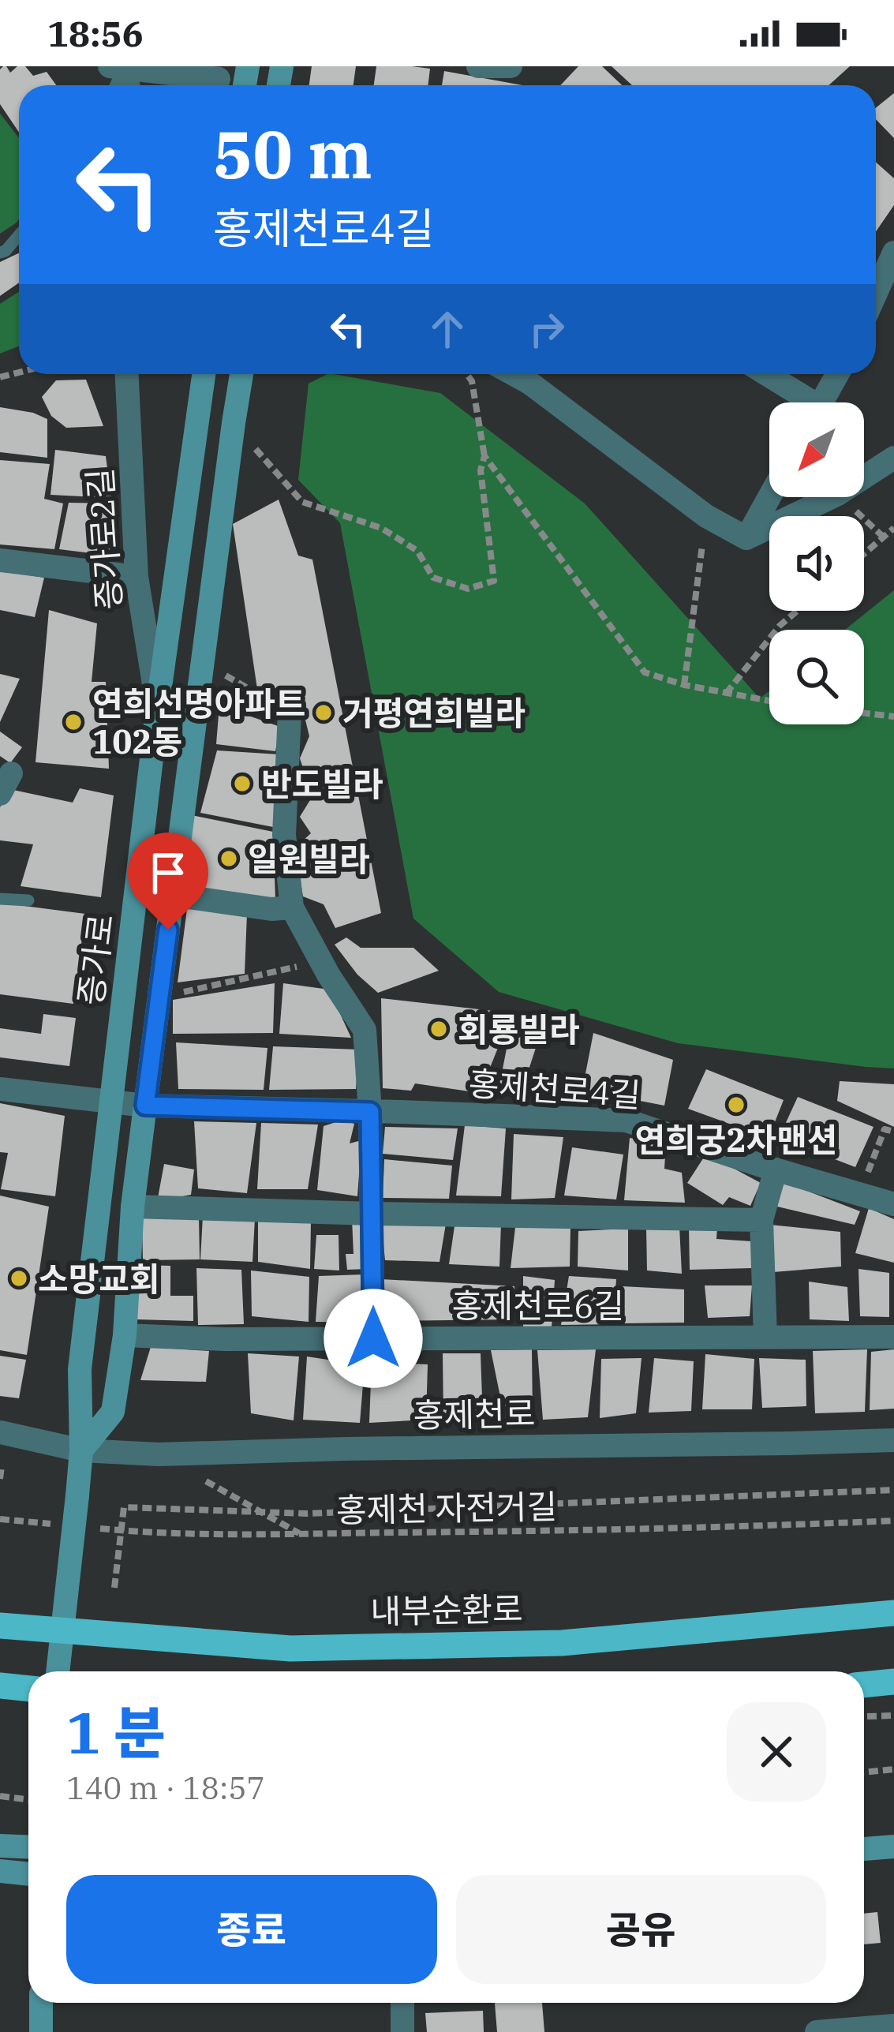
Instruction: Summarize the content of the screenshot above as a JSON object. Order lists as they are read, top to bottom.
{
  "streets": {
    "highway": ["내부순환로"],
    "main road": ["증가로"],
    "street": [
      "증가로2길",
      "홍제천로4길",
      "홍제천로6길",
      "홍제천로"
    ],
    "path": ["홍제천 자전거길"]
  },
  "crossings": [
    ["증가로2길", "증가로"],
    ["증가로", "홍제천로4길"],
    ["증가로", "홍제천로6길"],
    ["증가로", "홍제천로"]
  ],
  "places": [
    "거평연희빌라",
    "연희선명아파트 102동",
    "반도빌라",
    "일원빌라",
    "회룡빌라",
    "연희궁2차맨션",
    "소망교회"
  ],
  "north": "bottom left",
  "page": {
    "status": "18:56",
    "turn": ["50 m", "홍제천로4길"],
    "heading": ["1 분", "140 m · 18:57"],
    "buttons": ["종료", "공유"]
  }
}
